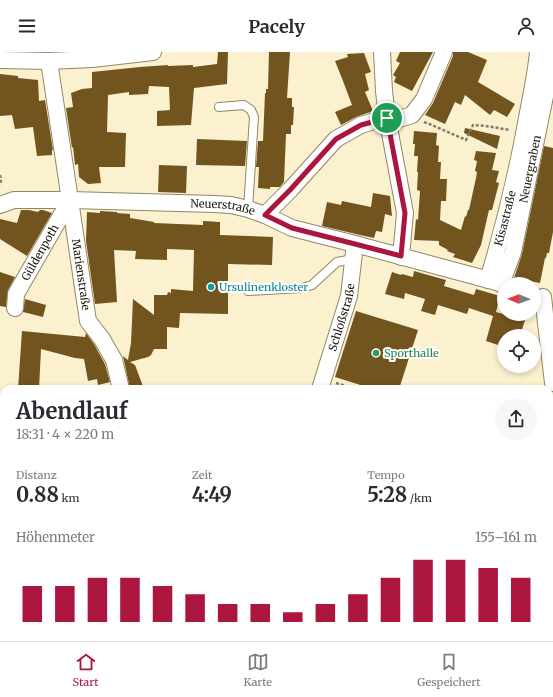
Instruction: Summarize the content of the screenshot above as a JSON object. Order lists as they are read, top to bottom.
{
  "streets": {
    "street": [
      "Neuergraben",
      "Neuerstraße",
      "Kisastraße",
      "Güldenpoth",
      "Marienstraße",
      "Schloßstraße"
    ]
  },
  "crossings": [
    ["Neuerstraße", "Güldenpoth"],
    ["Neuerstraße", "Marienstraße"],
    ["Neuerstraße", "Schloßstraße"],
    ["Güldenpoth", "Marienstraße"]
  ],
  "places": ["Ursulinenkloster", "Sporthalle"],
  "north": "left",
  "page": {
    "header": "Pacely",
    "heading": ["Abendlauf", "18:31 · 4 × 220 m"],
    "stats": [
      ["Distanz", "0.88 km"],
      ["Zeit", "4:49"],
      ["Tempo", "5:28 /km"]
    ],
    "chart": ["Höhenmeter", "155–161 m"],
    "tabs": ["Start", "Karte", "Gespeichert"]
  }
}
